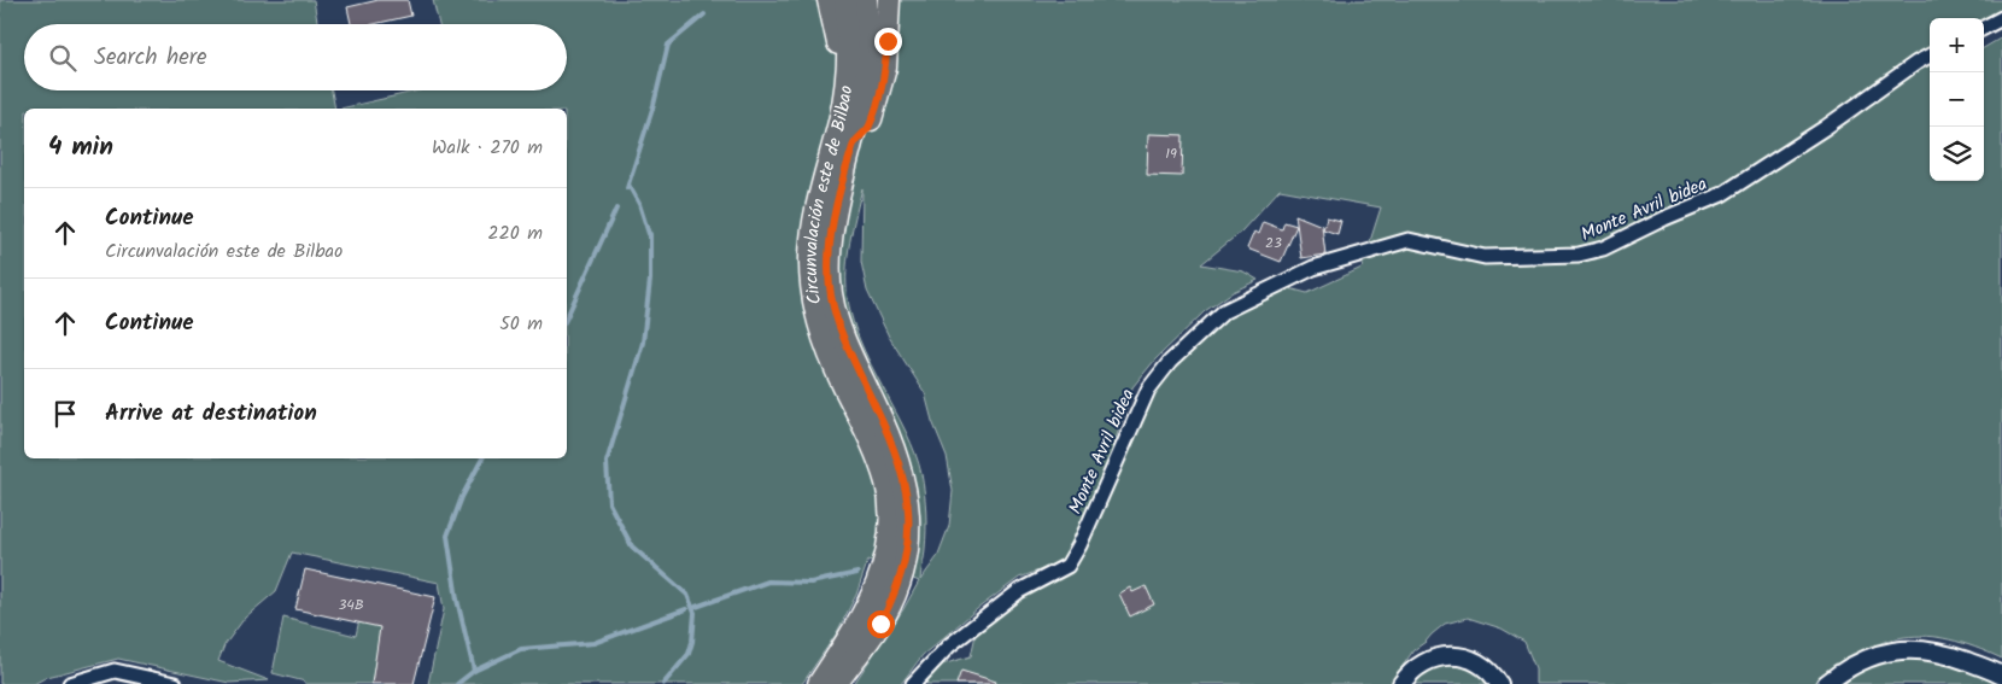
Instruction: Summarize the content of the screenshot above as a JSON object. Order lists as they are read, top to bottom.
{
  "streets": {
    "main road": ["Circunvalación este de Bilbao"],
    "street": ["Monte Avril bidea"]
  },
  "house_numbers": ["19", "23", "34B"],
  "page": {
    "map_buttons": ["+", "−"],
    "search": "Search here",
    "heading": ["4 min", "Walk · 270 m"],
    "list": [
      ["Continue", "Circunvalación este de Bilbao", "220 m"],
      ["Continue", "50 m"],
      "Arrive at destination"
    ]
  }
}
